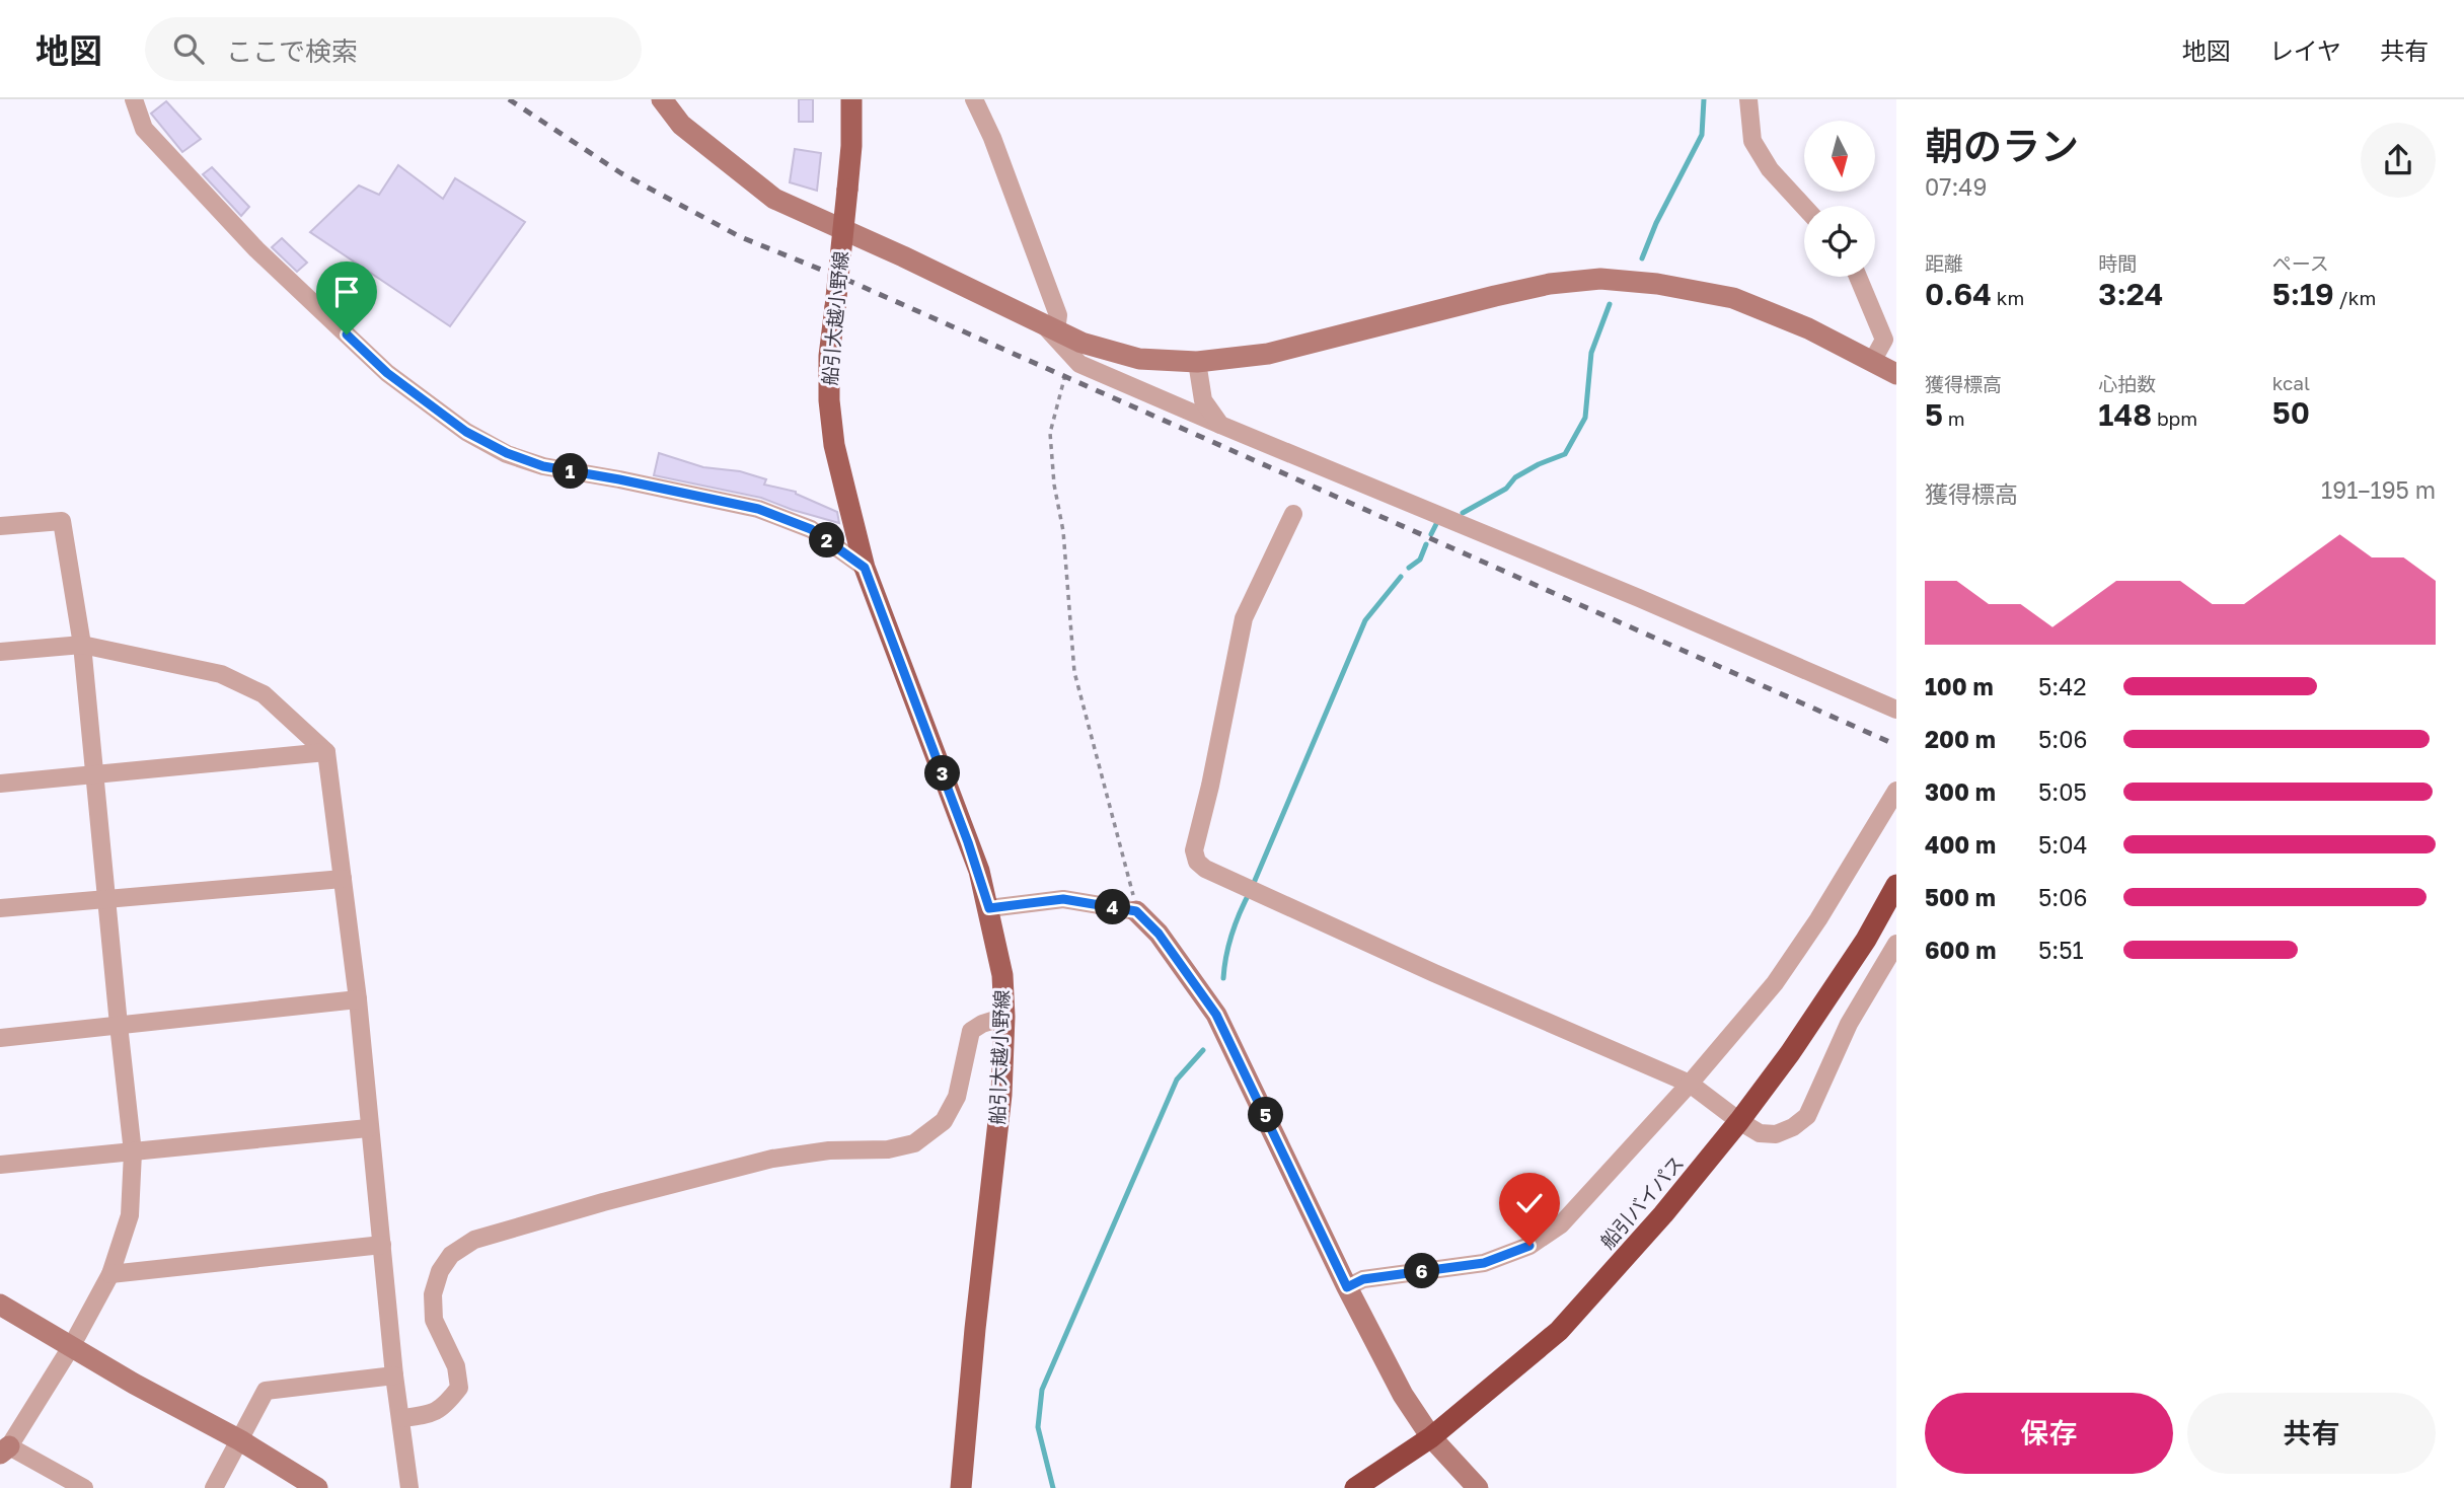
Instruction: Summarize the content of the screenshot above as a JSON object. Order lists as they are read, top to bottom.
{
  "streets": {
    "highway": ["船引バイパス"],
    "main road": ["船引大越小野線"]
  },
  "north": "bottom",
  "page": {
    "header": "地図",
    "search": "ここで検索",
    "nav": ["地図", "レイヤ", "共有"],
    "heading": ["朝のラン", "07:49"],
    "stats": [
      ["距離", "0.64 km"],
      ["時間", "3:24"],
      ["ペース", "5:19 /km"],
      ["獲得標高", "5 m"],
      ["心拍数", "148 bpm"],
      ["kcal", "50"]
    ],
    "pins": [
      "1",
      "2",
      "3",
      "4",
      "5",
      "6"
    ],
    "chart": ["獲得標高", "191–195 m"],
    "list": [
      {
        "name": "100 m",
        "note": "5:42"
      },
      {
        "name": "200 m",
        "note": "5:06"
      },
      {
        "name": "300 m",
        "note": "5:05"
      },
      {
        "name": "400 m",
        "note": "5:04"
      },
      {
        "name": "500 m",
        "note": "5:06"
      },
      {
        "name": "600 m",
        "note": "5:51"
      }
    ],
    "buttons": ["保存", "共有"]
  }
}
